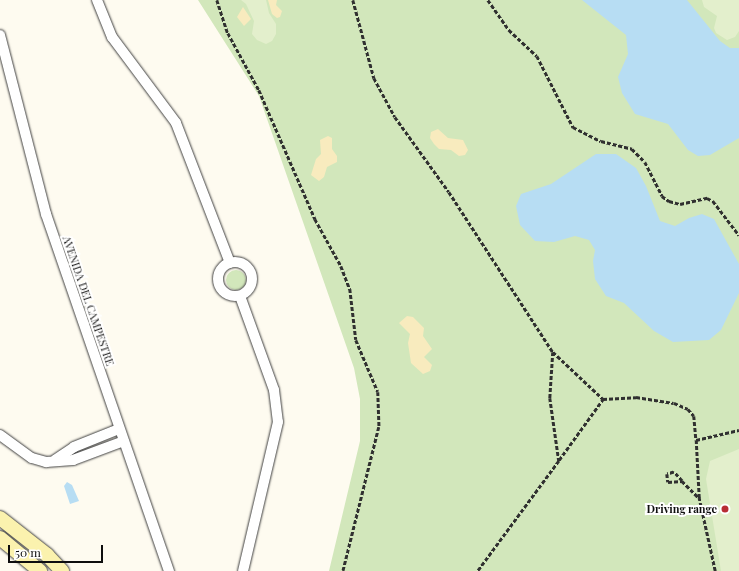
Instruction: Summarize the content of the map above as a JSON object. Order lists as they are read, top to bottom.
{
  "streets": {
    "street": ["AVENIDA DEL CAMPESTRE"]
  },
  "places": ["Driving range"],
  "scale_bar": "50 m"
}
